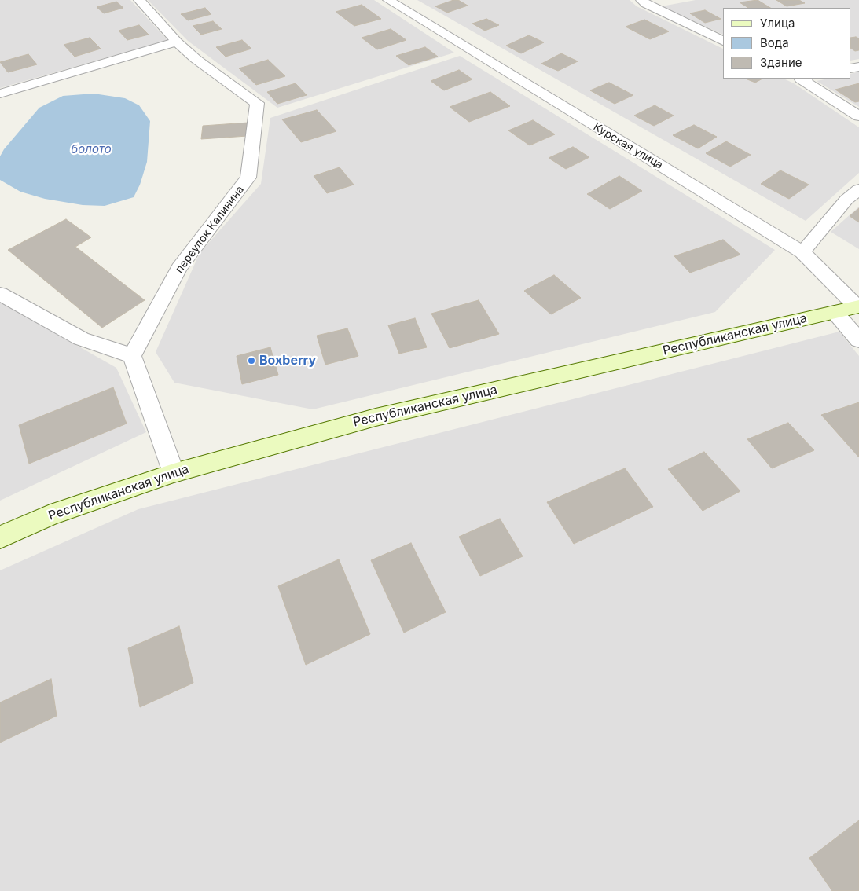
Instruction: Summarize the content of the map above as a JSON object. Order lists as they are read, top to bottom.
{
  "streets": {
    "street": ["Курская улица", "переулок Калинина", "Республиканская улица"]
  },
  "crossings": [
    ["Курская улица", "Республиканская улица"]
  ],
  "water": ["болото"],
  "places": ["Boxberry"],
  "legend": ["Улица", "Вода", "Здание"]
}
